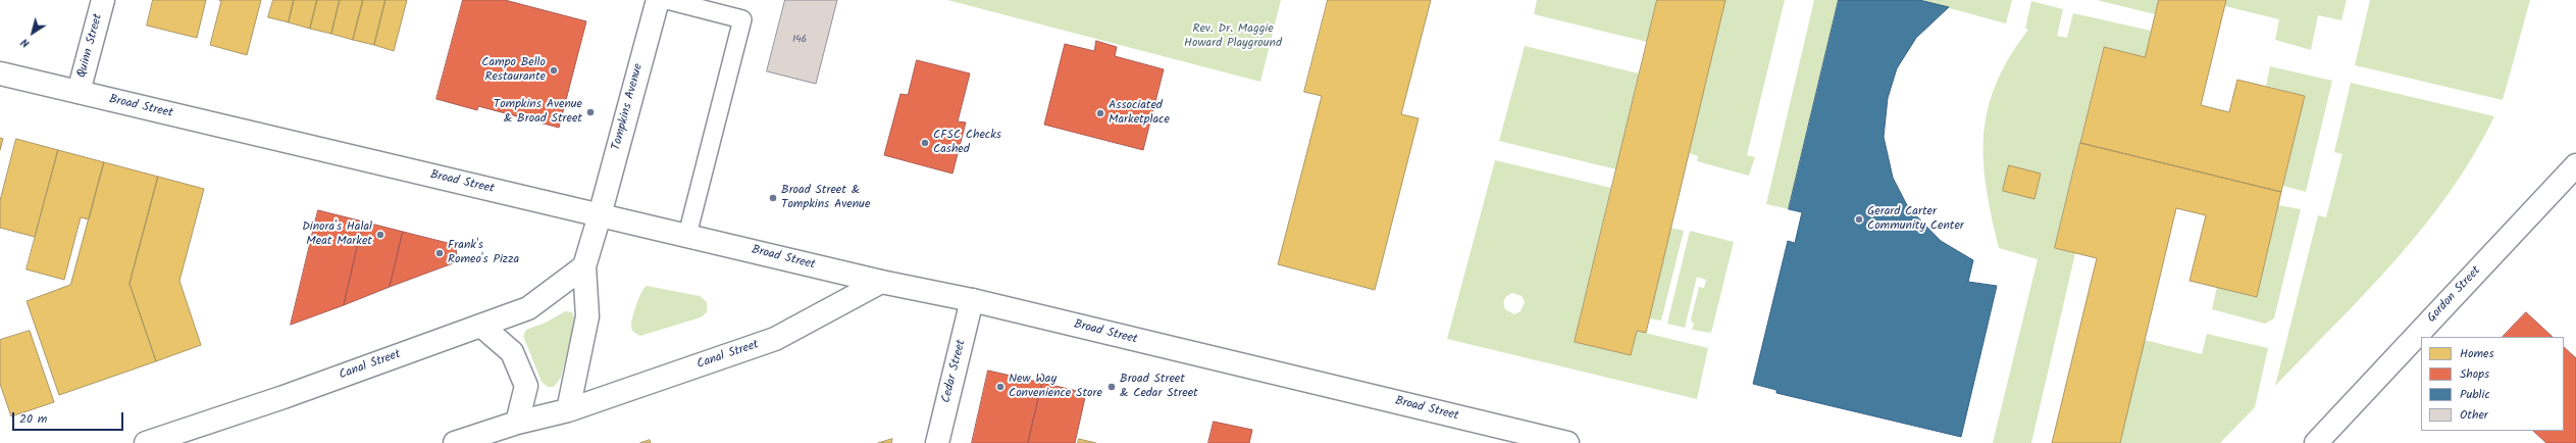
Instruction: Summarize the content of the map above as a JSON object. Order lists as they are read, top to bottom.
{
  "streets": {
    "street": [
      "Quinn Street",
      "Broad Street",
      "Tompkins Avenue",
      "Gordon Street",
      "Canal Street",
      "Cedar Street"
    ]
  },
  "crossings": [
    ["Quinn Street", "Broad Street"],
    ["Broad Street", "Tompkins Avenue"],
    ["Broad Street", "Canal Street"],
    ["Broad Street", "Cedar Street"]
  ],
  "parks": ["Rev. Dr. Maggie Howard Playground"],
  "places": [
    "Campo Bello Restaurante",
    "Tompkins Avenue & Broad Street",
    "Associated Marketplace",
    "CFSC Checks Cashed",
    "Broad Street & Tompkins Avenue",
    "Gerard Carter Community Center",
    "Dinora's Halal Meat Market",
    "Frank's Romeo's Pizza",
    "New Way Convenience Store",
    "Broad Street & Cedar Street"
  ],
  "house_numbers": ["146"],
  "legend": [
    "Homes",
    "Shops",
    "Public",
    "Other"
  ],
  "scale_bar": "20 m",
  "north": "bottom left"
}
